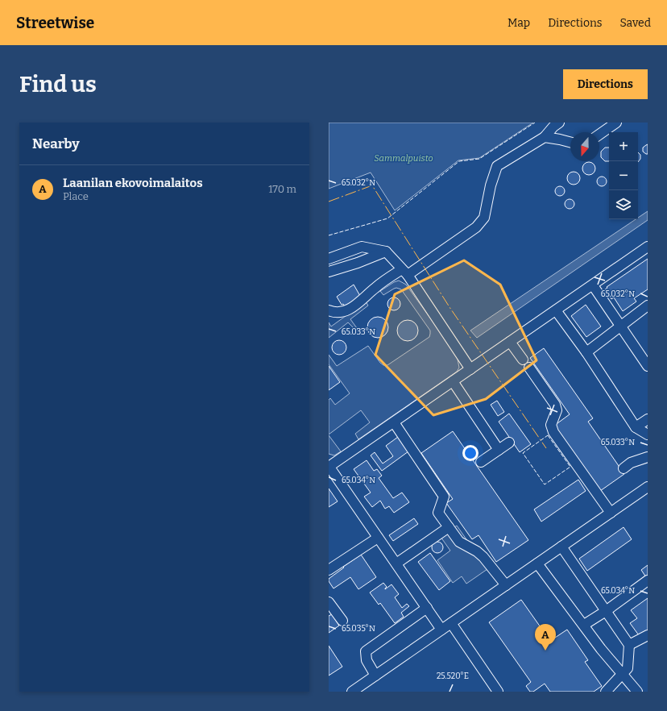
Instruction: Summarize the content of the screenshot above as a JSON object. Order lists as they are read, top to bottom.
{
  "parks": ["Sammalpuisto"],
  "north": "bottom",
  "page": {
    "header": "Streetwise",
    "nav": ["Map", "Directions", "Saved"],
    "buttons": "Directions",
    "title": "Find us",
    "heading": "Nearby",
    "map_buttons": ["+", "−"],
    "list": [
      {
        "mark": "A",
        "name": "Laanilan ekovoimalaitos",
        "note": "Place",
        "value": "170 m"
      }
    ],
    "pins": "A"
  },
  "coordinates": [
    "65.032°N",
    "65.033°N",
    "65.034°N",
    "65.035°N",
    "25.520°E"
  ]
}
